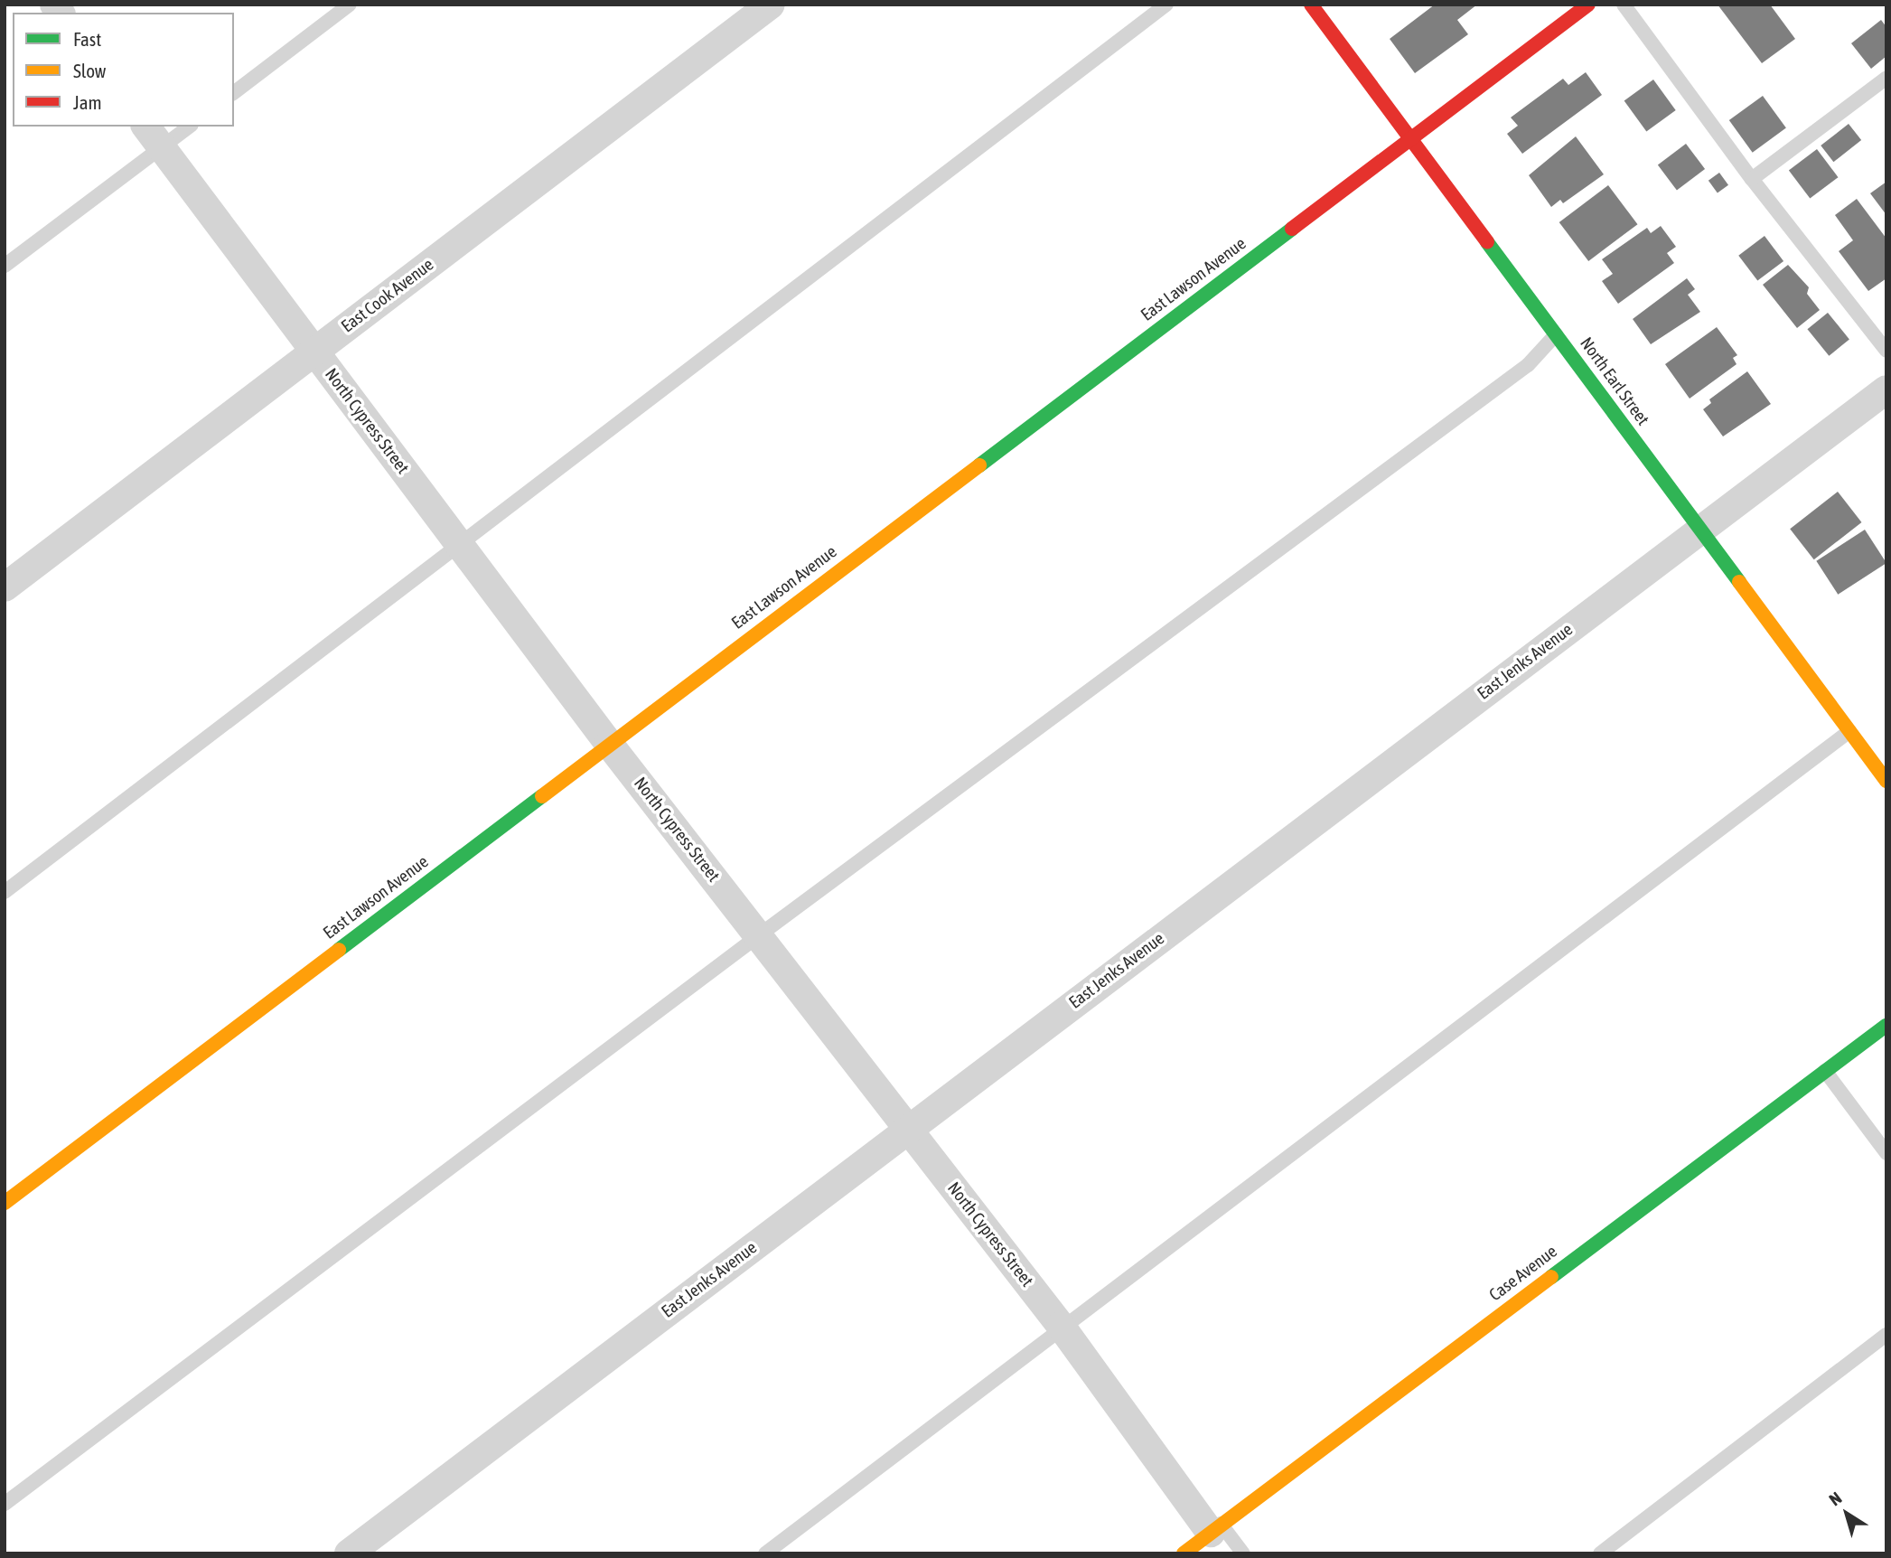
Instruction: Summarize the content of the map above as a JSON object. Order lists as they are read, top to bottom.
{
  "streets": {
    "street": [
      "East Lawson Avenue",
      "East Cook Avenue",
      "North Earl Street",
      "North Cypress Street",
      "East Jenks Avenue",
      "Case Avenue"
    ]
  },
  "crossings": [
    ["East Lawson Avenue", "North Earl Street"],
    ["East Lawson Avenue", "North Cypress Street"],
    ["East Cook Avenue", "North Cypress Street"],
    ["North Earl Street", "East Jenks Avenue"],
    ["North Cypress Street", "East Jenks Avenue"],
    ["North Cypress Street", "Case Avenue"]
  ],
  "legend": ["Fast", "Slow", "Jam"],
  "north": "top left"
}
